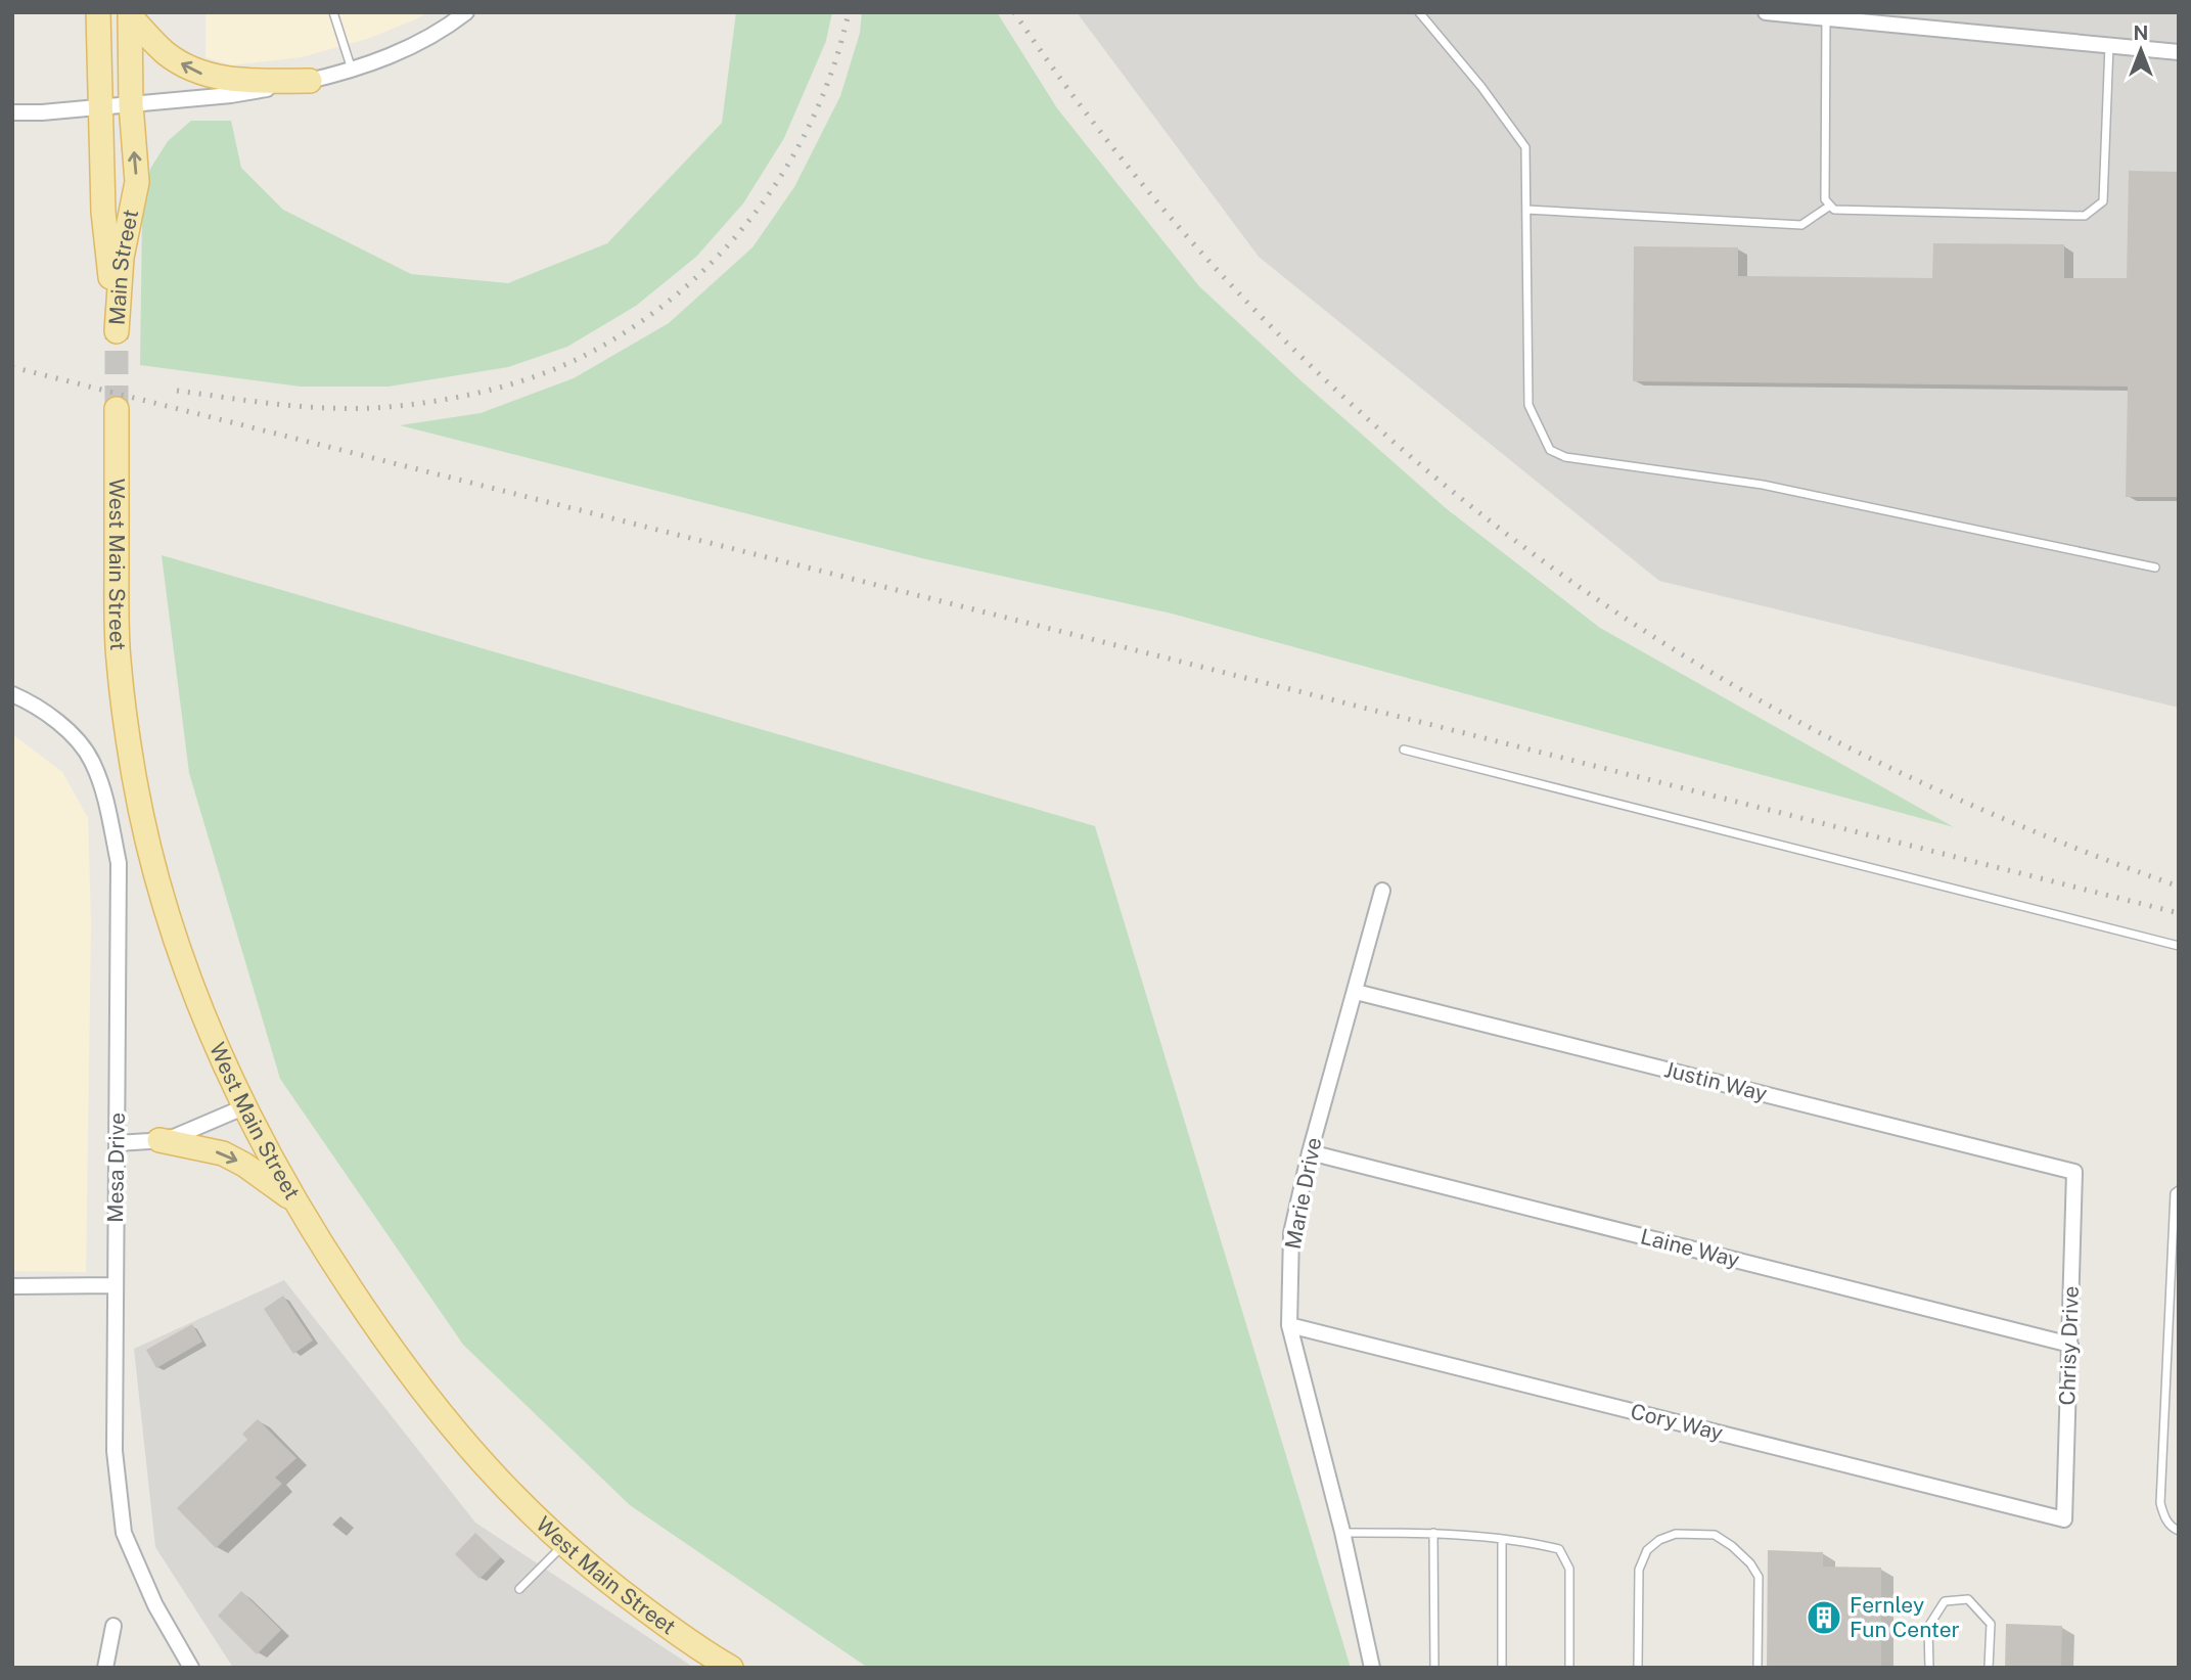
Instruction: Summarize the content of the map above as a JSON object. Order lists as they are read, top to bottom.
{
  "streets": {
    "main road": ["Main Street", "West Main Street"],
    "street": [
      "Justin Way",
      "Mesa Drive",
      "Marie Drive",
      "Laine Way",
      "Chrisy Drive",
      "Cory Way"
    ]
  },
  "crossings": [
    ["Justin Way", "Marie Drive"],
    ["Justin Way", "Chrisy Drive"],
    ["Marie Drive", "Laine Way"],
    ["Marie Drive", "Cory Way"],
    ["Laine Way", "Chrisy Drive"],
    ["Chrisy Drive", "Cory Way"]
  ],
  "places": {
    "building": ["Fernley Fun Center"]
  },
  "north": "top"
}
